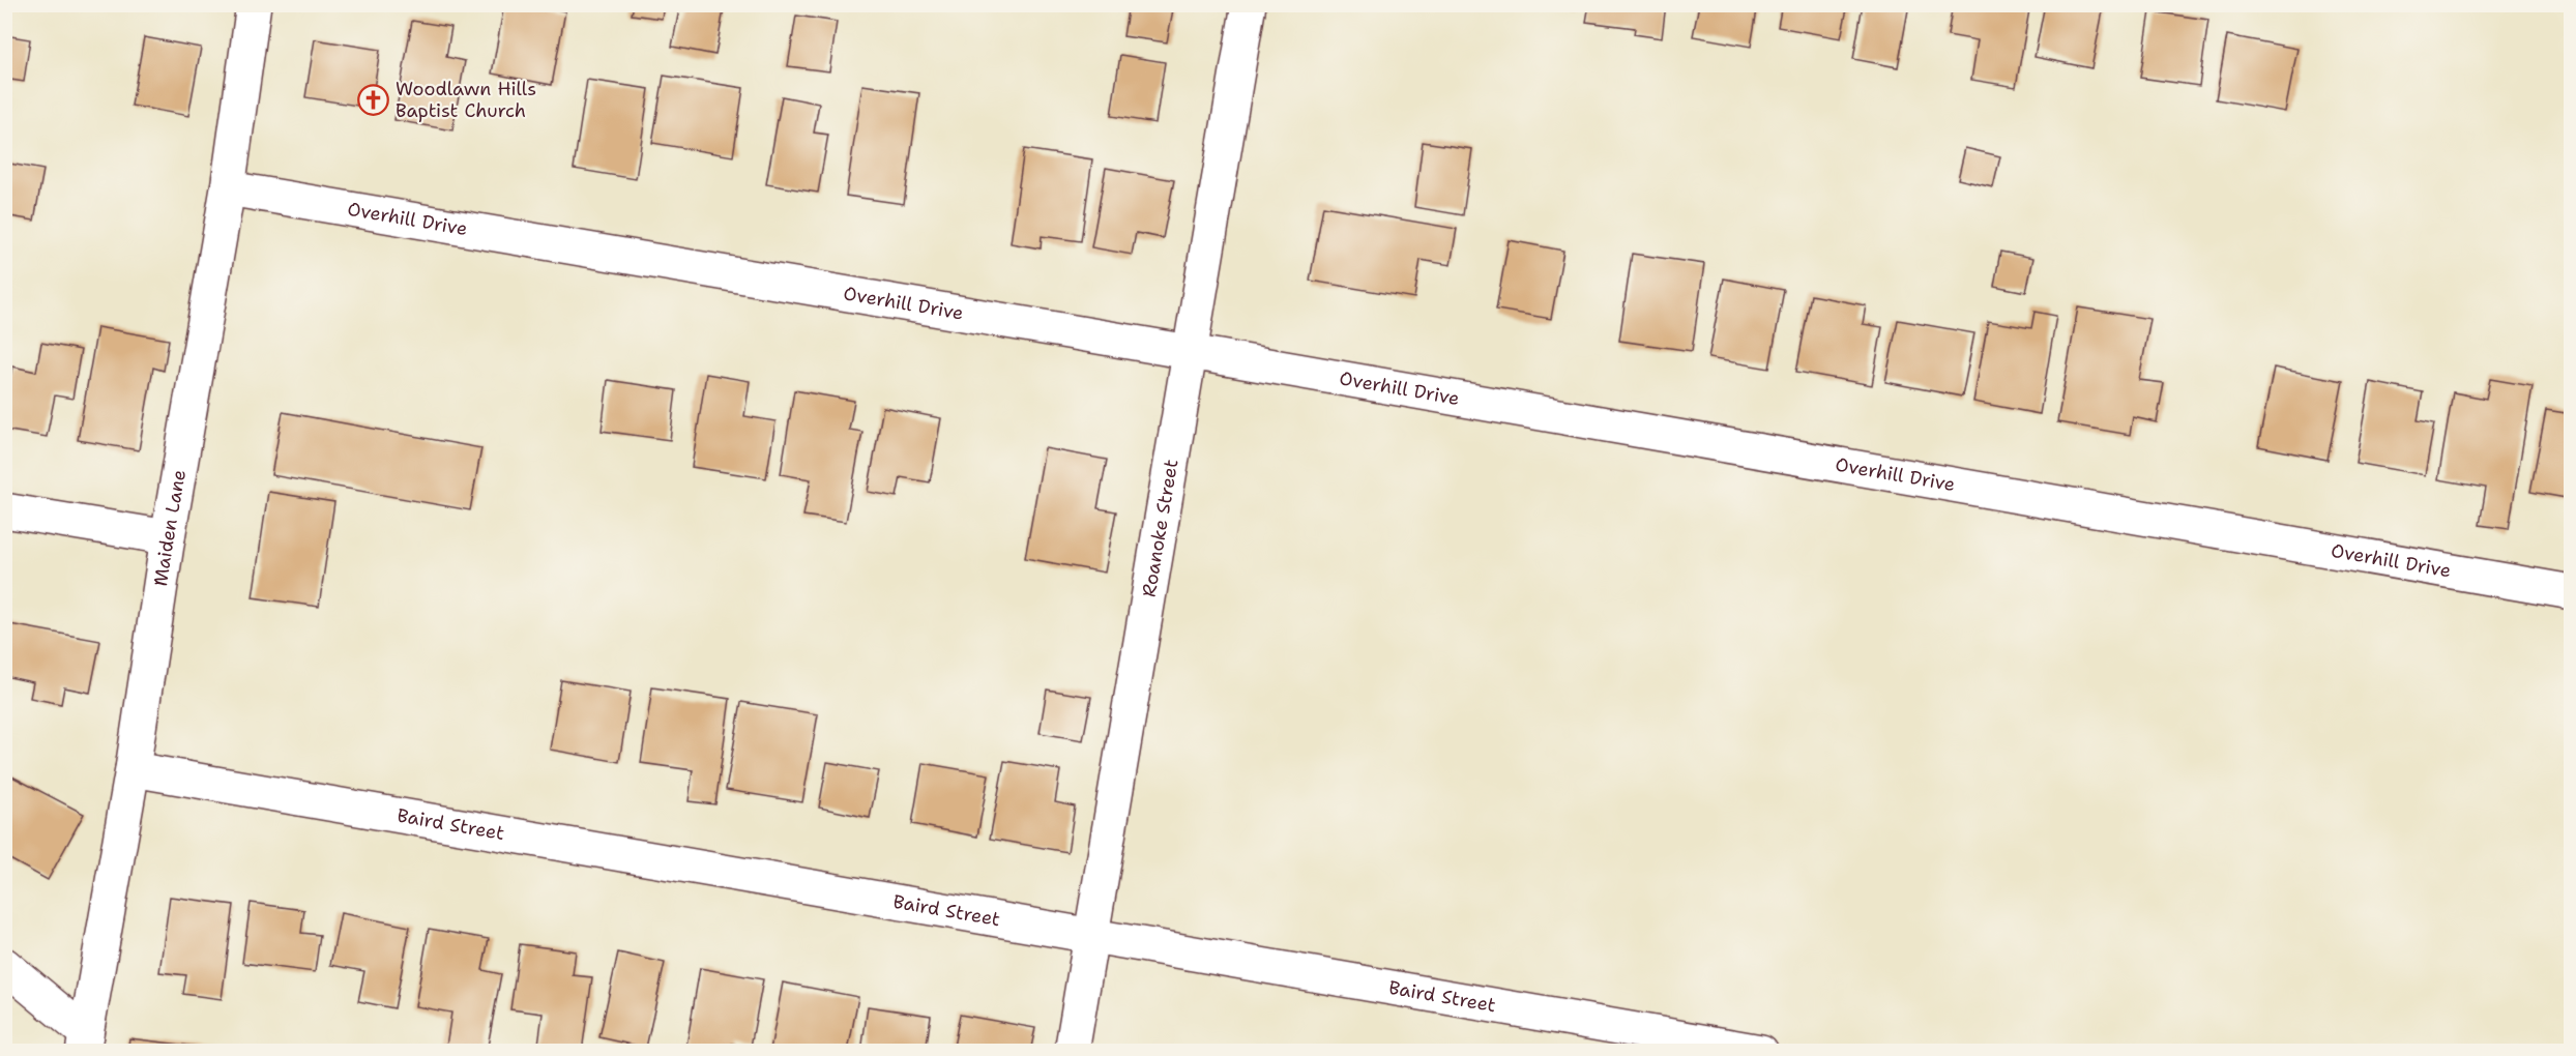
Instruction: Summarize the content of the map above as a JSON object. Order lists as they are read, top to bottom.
{
  "streets": {
    "street": [
      "Overhill Drive",
      "Maiden Lane",
      "Roanoke Street",
      "Baird Street"
    ]
  },
  "crossings": [
    ["Overhill Drive", "Maiden Lane"],
    ["Overhill Drive", "Roanoke Street"],
    ["Maiden Lane", "Baird Street"],
    ["Roanoke Street", "Baird Street"]
  ],
  "places": {
    "church": ["Woodlawn Hills Baptist Church"]
  }
}
